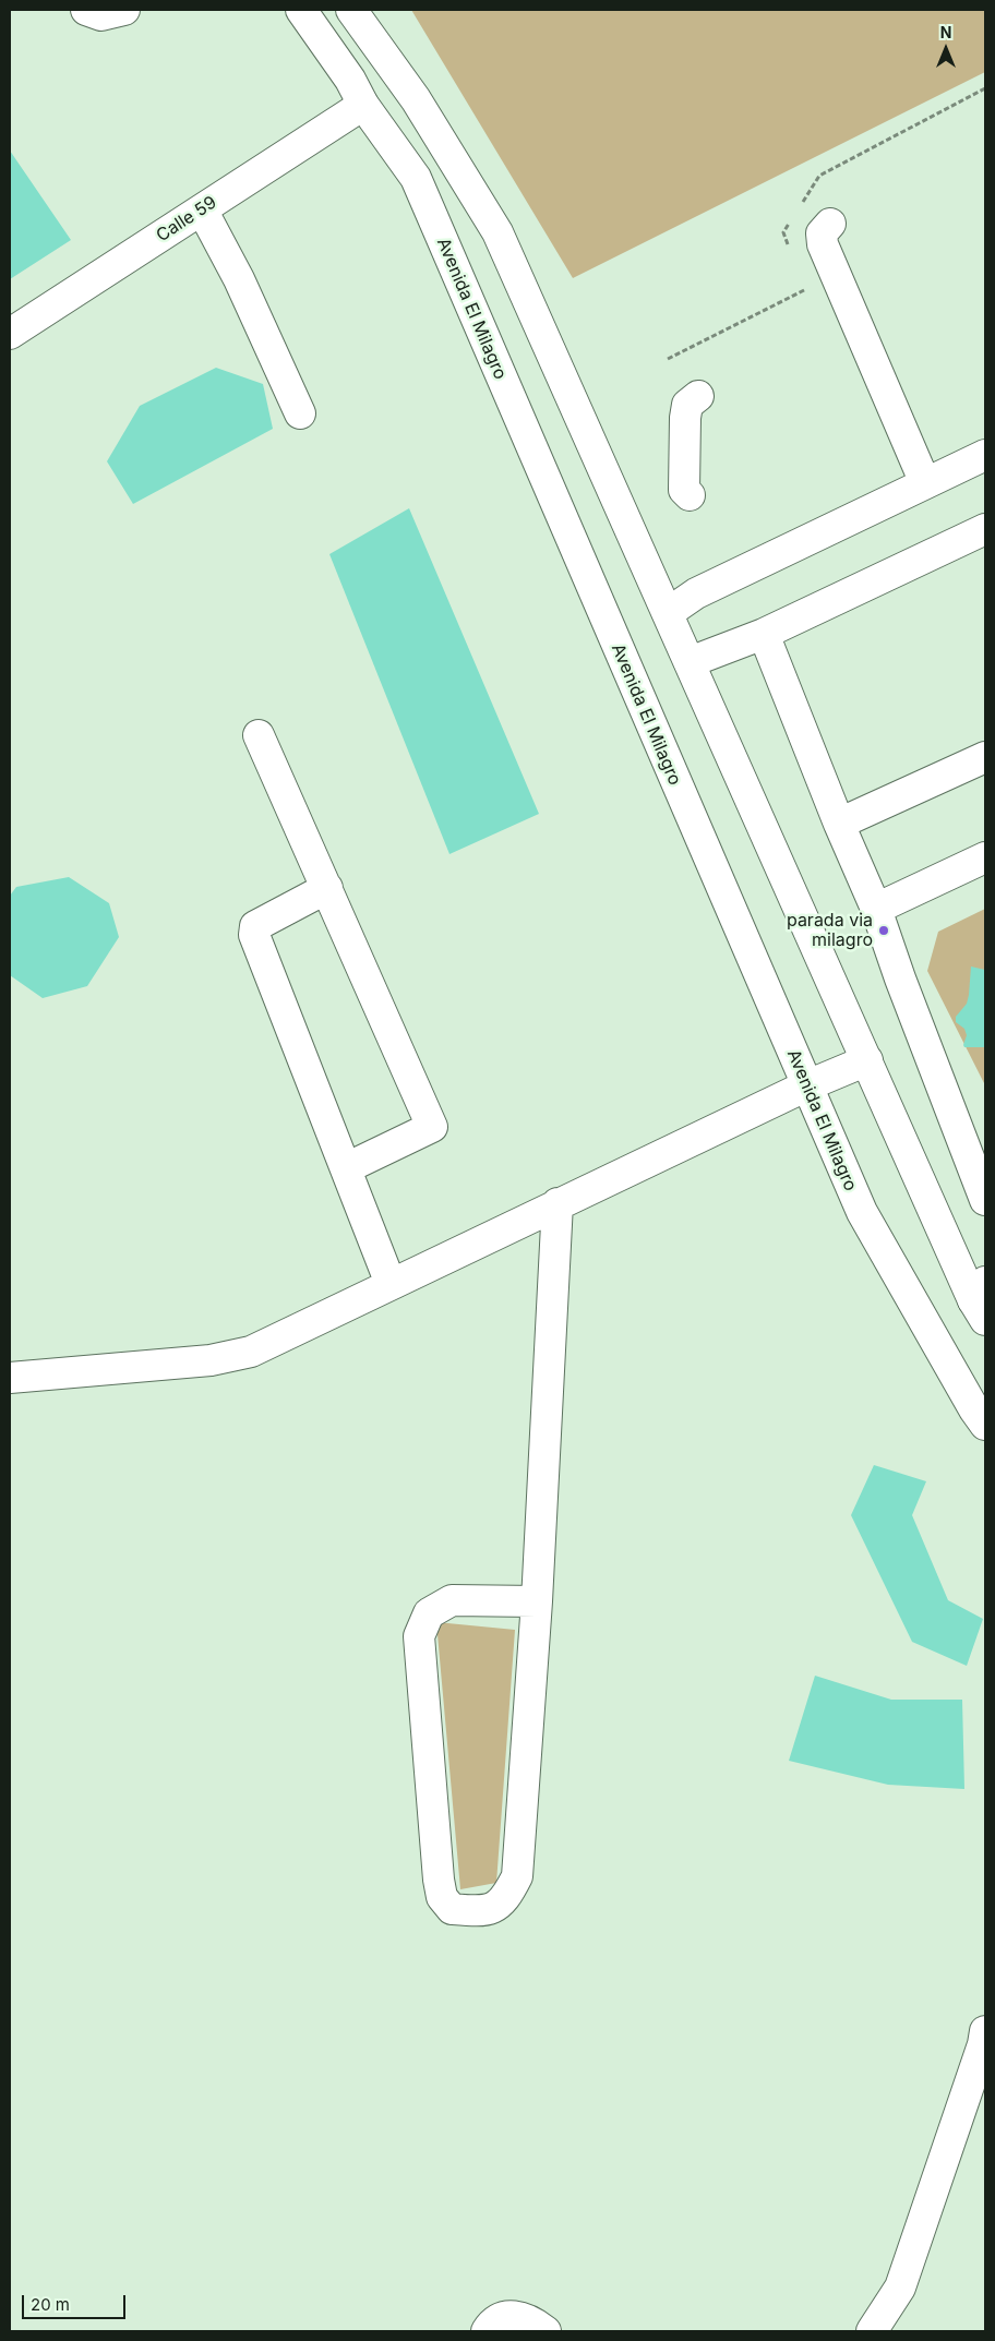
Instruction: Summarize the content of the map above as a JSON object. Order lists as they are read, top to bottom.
{
  "streets": {
    "main road": ["Calle 59", "Avenida El Milagro"]
  },
  "crossings": [
    ["Calle 59", "Avenida El Milagro"]
  ],
  "places": ["parada via milagro"],
  "scale_bar": "20 m",
  "north": "top"
}
